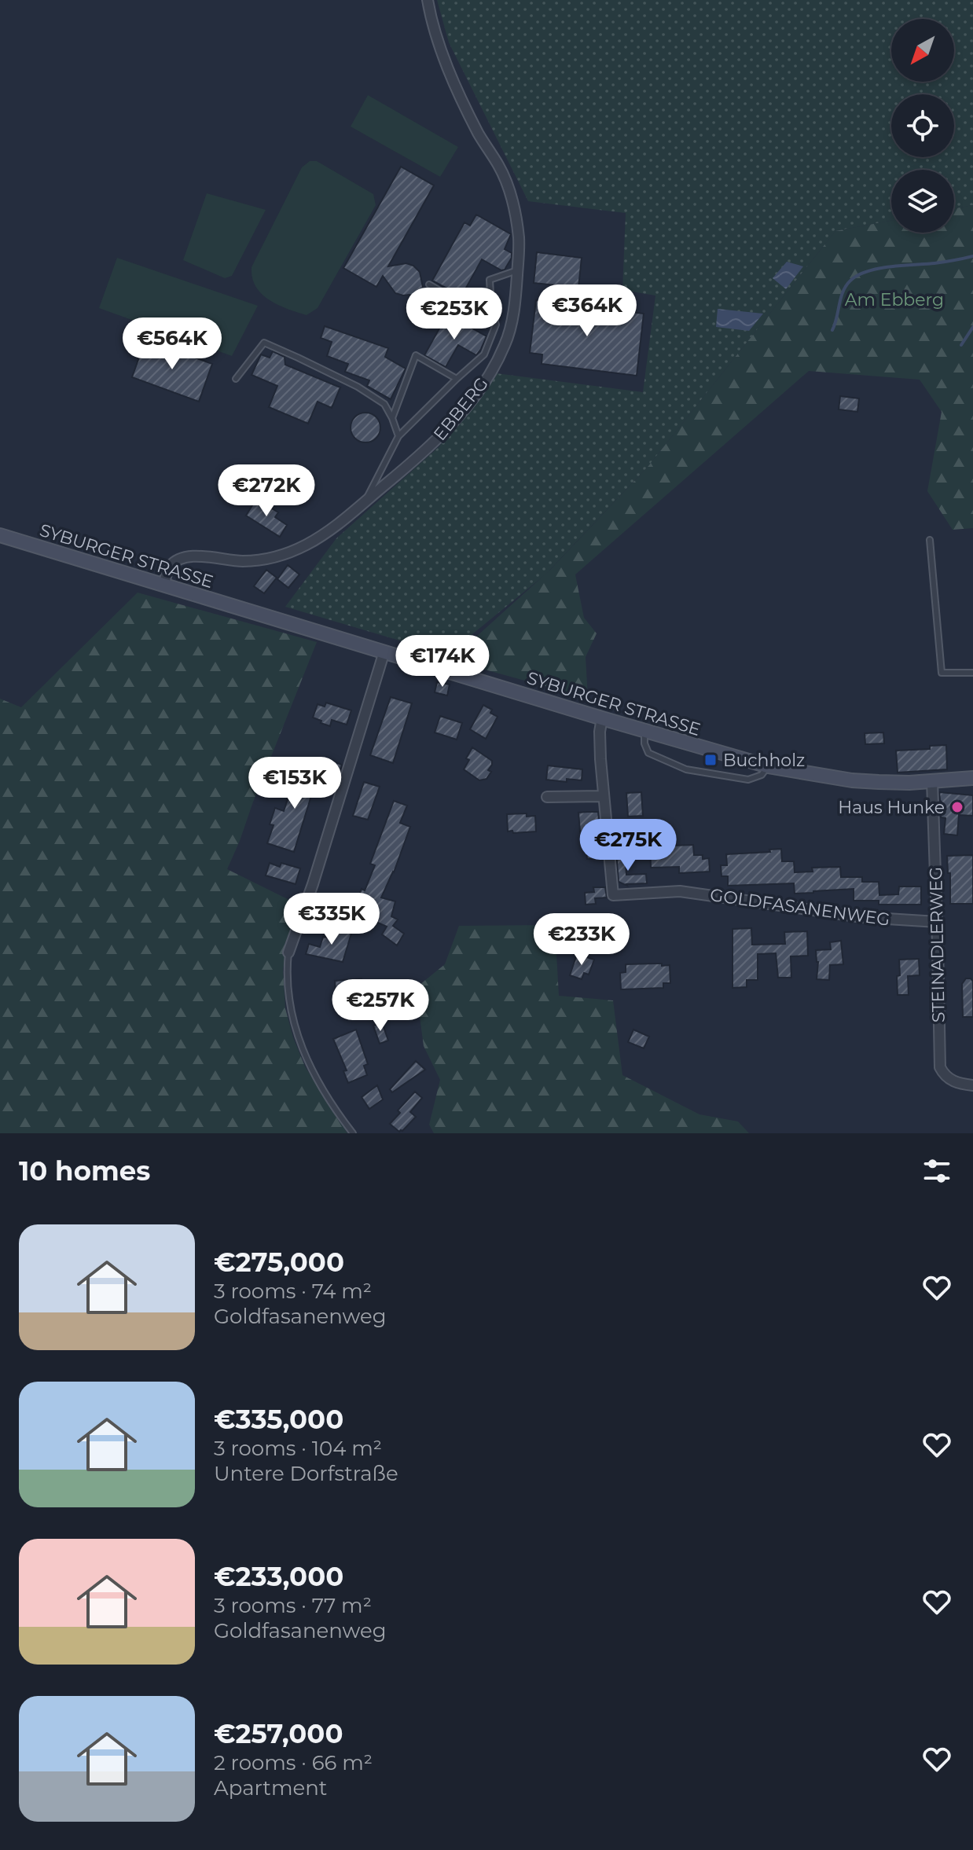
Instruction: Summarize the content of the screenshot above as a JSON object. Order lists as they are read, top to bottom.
{
  "streets": {
    "street": [
      "EBBERG",
      "SYBURGER STRASSE",
      "GOLDFASANENWEG",
      "STEINADLERWEG"
    ]
  },
  "crossings": [
    ["EBBERG", "SYBURGER STRASSE"],
    ["SYBURGER STRASSE", "GOLDFASANENWEG"],
    ["SYBURGER STRASSE", "STEINADLERWEG"],
    ["GOLDFASANENWEG", "STEINADLERWEG"]
  ],
  "parks": ["Am Ebberg"],
  "places": {
    "transit": ["Buchholz"],
    "other": ["Haus Hunke"]
  },
  "north": "bottom left",
  "page": {
    "price": [
      "€364K",
      "€253K",
      "€564K",
      "€272K",
      "€174K",
      "€153K",
      "€275K",
      "€335K",
      "€233K",
      "€257K"
    ],
    "heading": "10 homes",
    "list": [
      {
        "name": "€275,000",
        "note": "3 rooms · 74 m² · Goldfasanenweg"
      },
      {
        "name": "€335,000",
        "note": "3 rooms · 104 m² · Untere Dorfstraße"
      },
      {
        "name": "€233,000",
        "note": "3 rooms · 77 m² · Goldfasanenweg"
      },
      {
        "name": "€257,000",
        "note": "2 rooms · 66 m² · Apartment"
      }
    ]
  }
}
